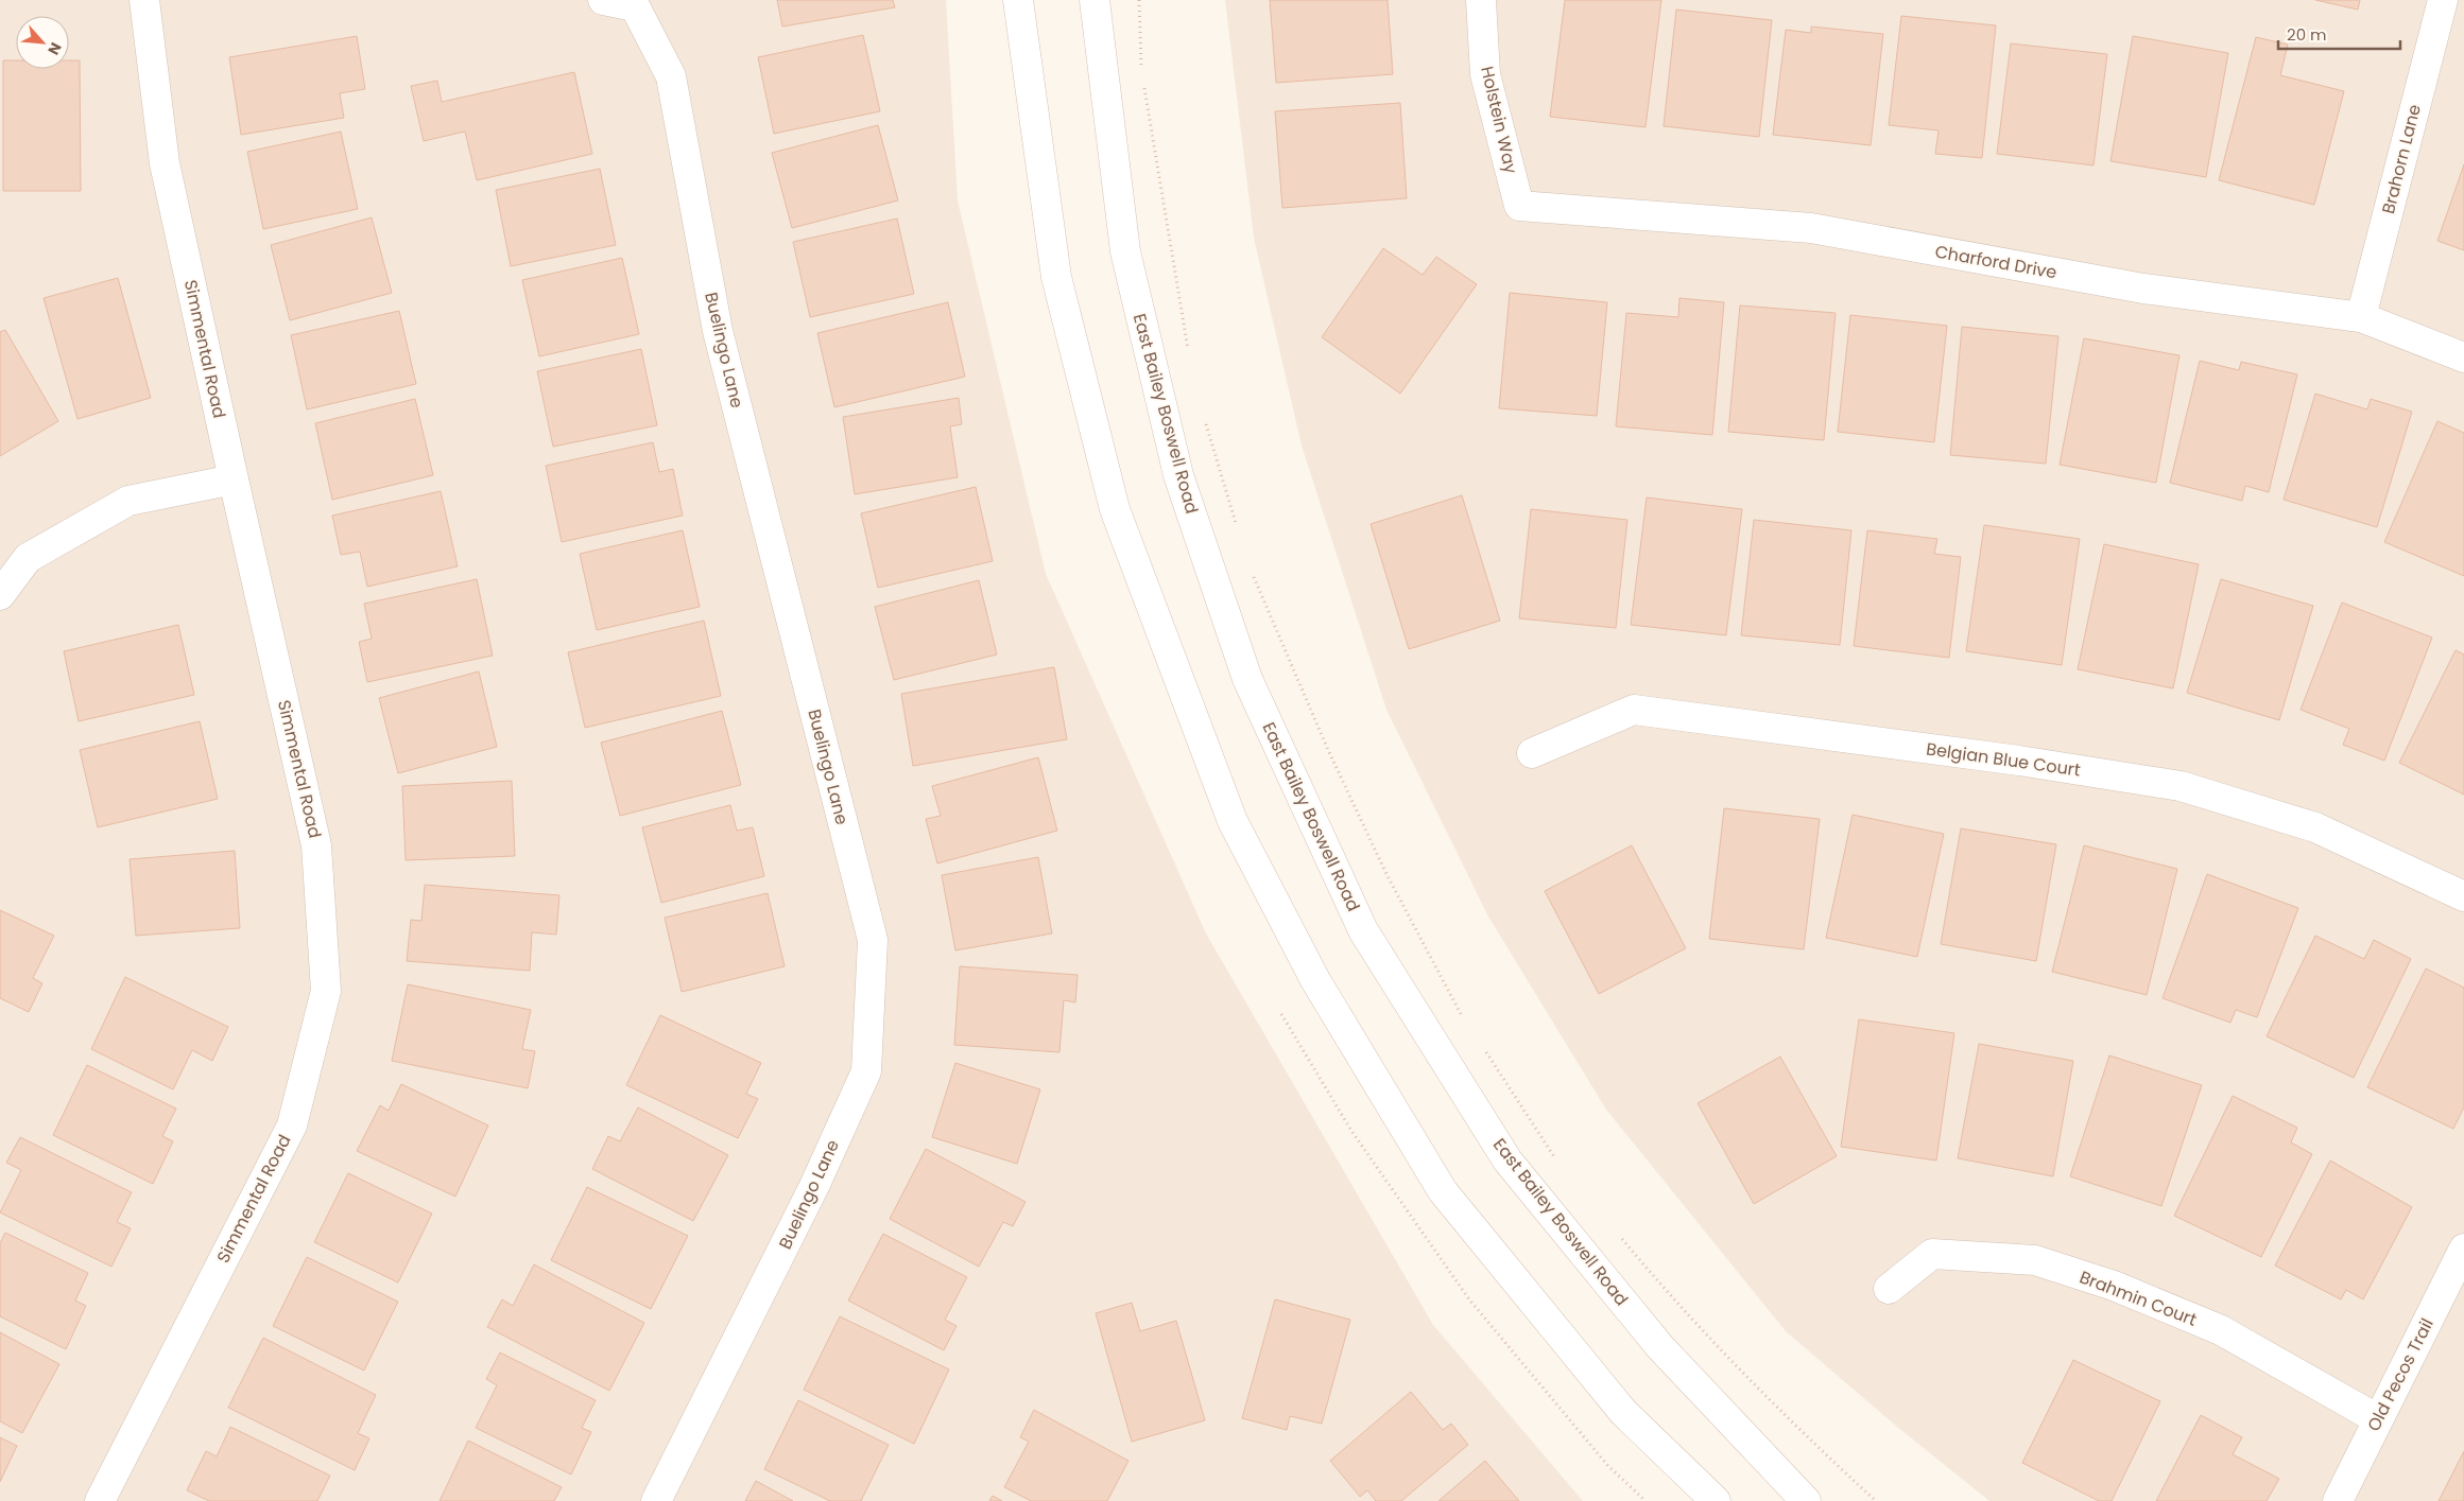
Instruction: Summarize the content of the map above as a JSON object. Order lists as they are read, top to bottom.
{
  "streets": {
    "street": [
      "Holstein Way",
      "Brahorn Lane",
      "Charford Drive",
      "Simmental Road",
      "Buelingo Lane",
      "East Bailey Boswell Road",
      "Belgian Blue Court",
      "Brahmin Court",
      "Old Pecos Trail"
    ]
  },
  "crossings": [
    ["Holstein Way", "Charford Drive"],
    ["Brahorn Lane", "Charford Drive"],
    ["Brahmin Court", "Old Pecos Trail"]
  ],
  "scale_bar": "20 m",
  "north": "bottom right"
}
